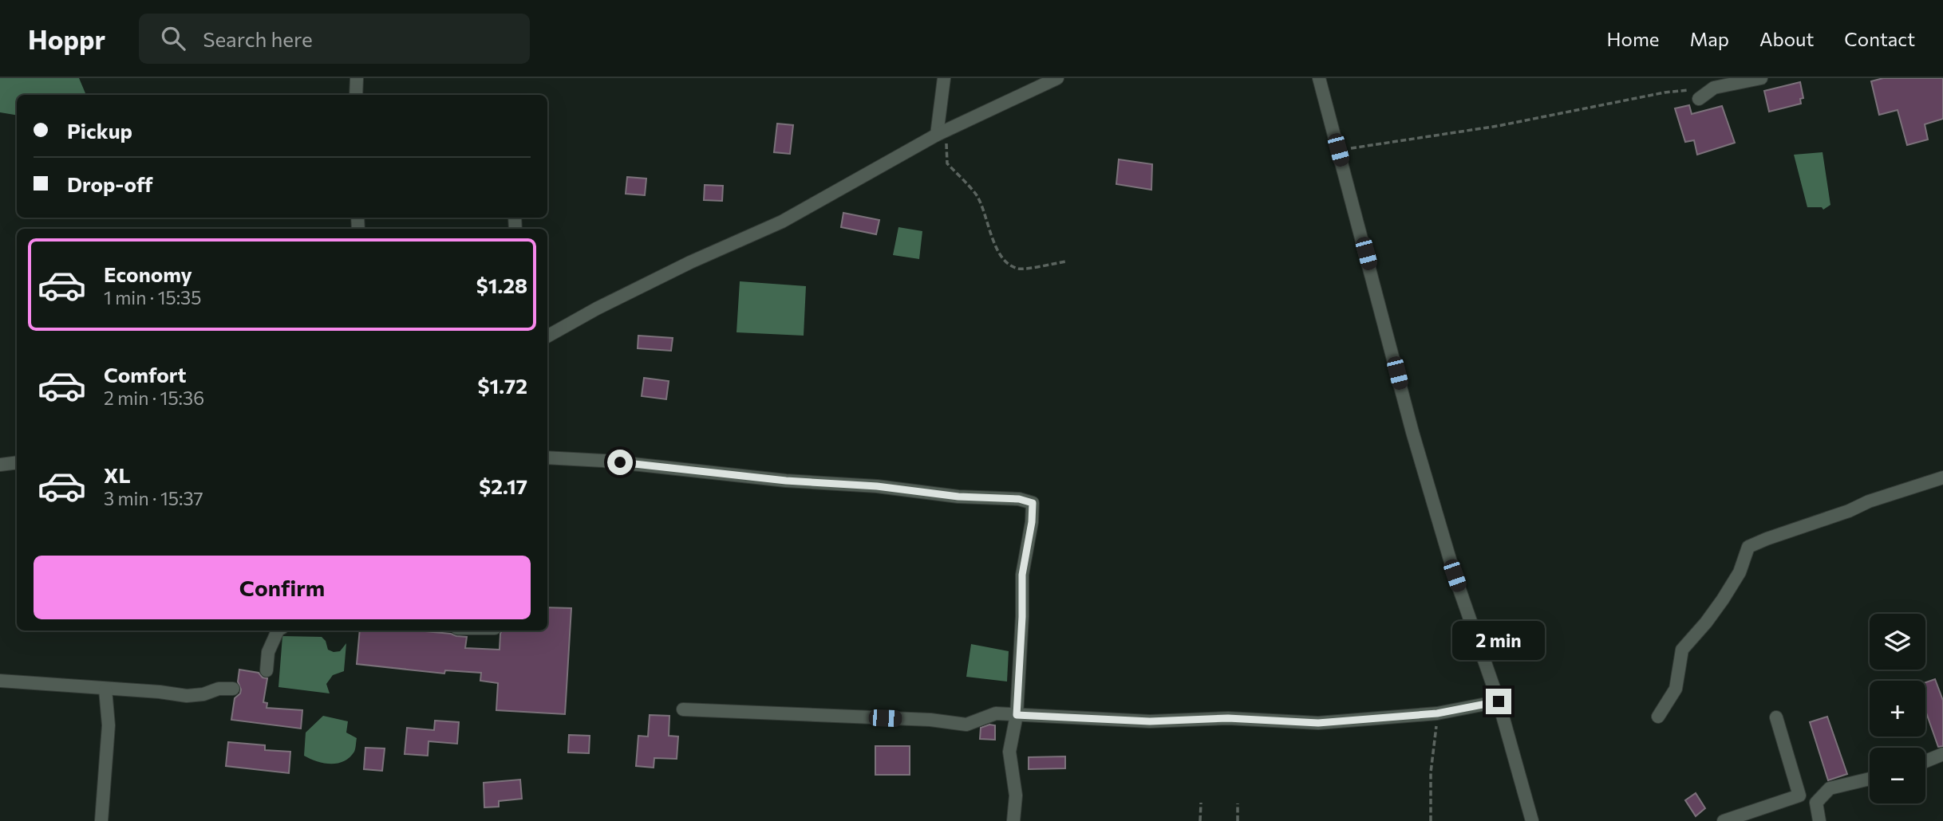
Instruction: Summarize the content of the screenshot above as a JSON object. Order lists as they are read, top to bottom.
{
  "page": {
    "header": "Hoppr",
    "search": "Search here",
    "nav": [
      "Home",
      "Map",
      "About",
      "Contact"
    ],
    "banner": ["Pickup", "Drop-off"],
    "list": [
      {
        "name": "Economy",
        "note": "1 min · 15:35",
        "value": "$1.28"
      },
      {
        "name": "Comfort",
        "note": "2 min · 15:36",
        "value": "$1.72"
      },
      {
        "name": "XL",
        "note": "3 min · 15:37",
        "value": "$2.17"
      }
    ],
    "buttons": "Confirm",
    "map_buttons": ["+", "−"],
    "bubble": "2 min"
  }
}
